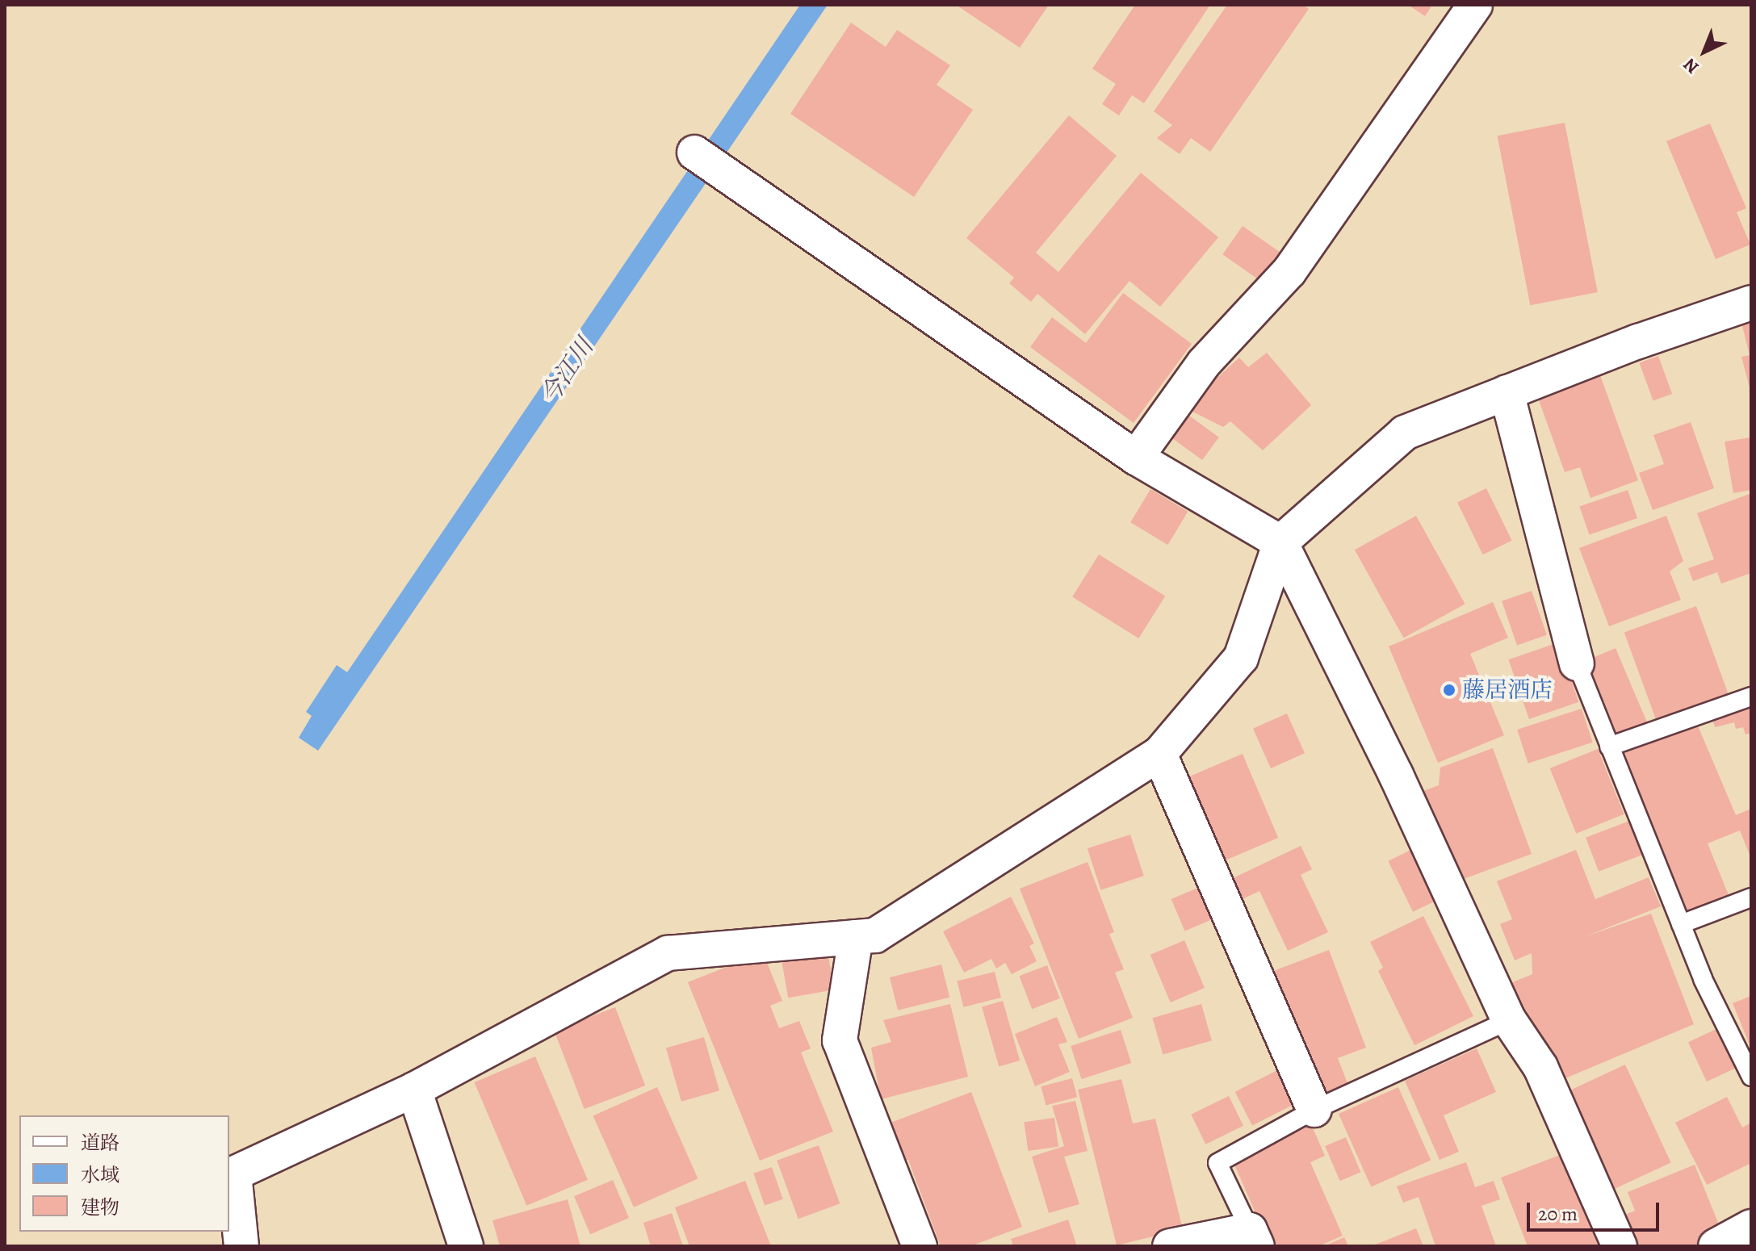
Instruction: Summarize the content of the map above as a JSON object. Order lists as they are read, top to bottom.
{
  "water": ["今江川"],
  "places": ["藤居酒店"],
  "legend": ["道路", "水域", "建物"],
  "scale_bar": "20 m",
  "north": "bottom left"
}
